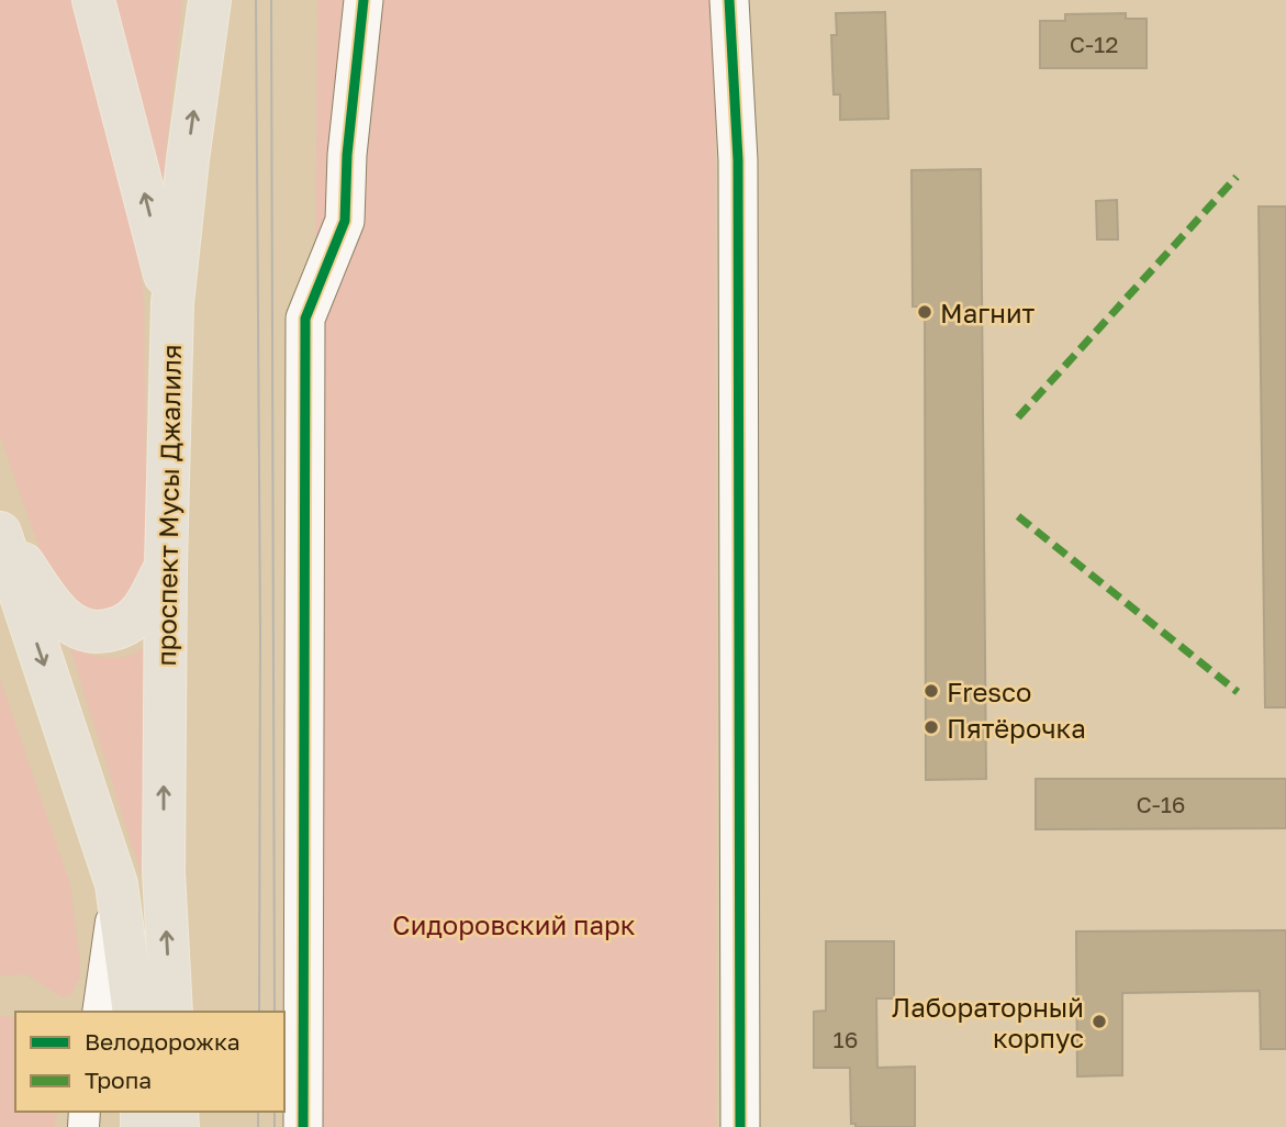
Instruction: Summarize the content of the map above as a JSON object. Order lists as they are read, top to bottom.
{
  "streets": {
    "main road": ["проспект Мусы Джалиля"]
  },
  "parks": ["Сидоровский парк"],
  "places": [
    "Магнит",
    "Fresco",
    "Пятёрочка",
    "Лабораторный корпус"
  ],
  "house_numbers": ["С-12", "С-16", "16"],
  "legend": ["Велодорожка", "Тропа"]
}
